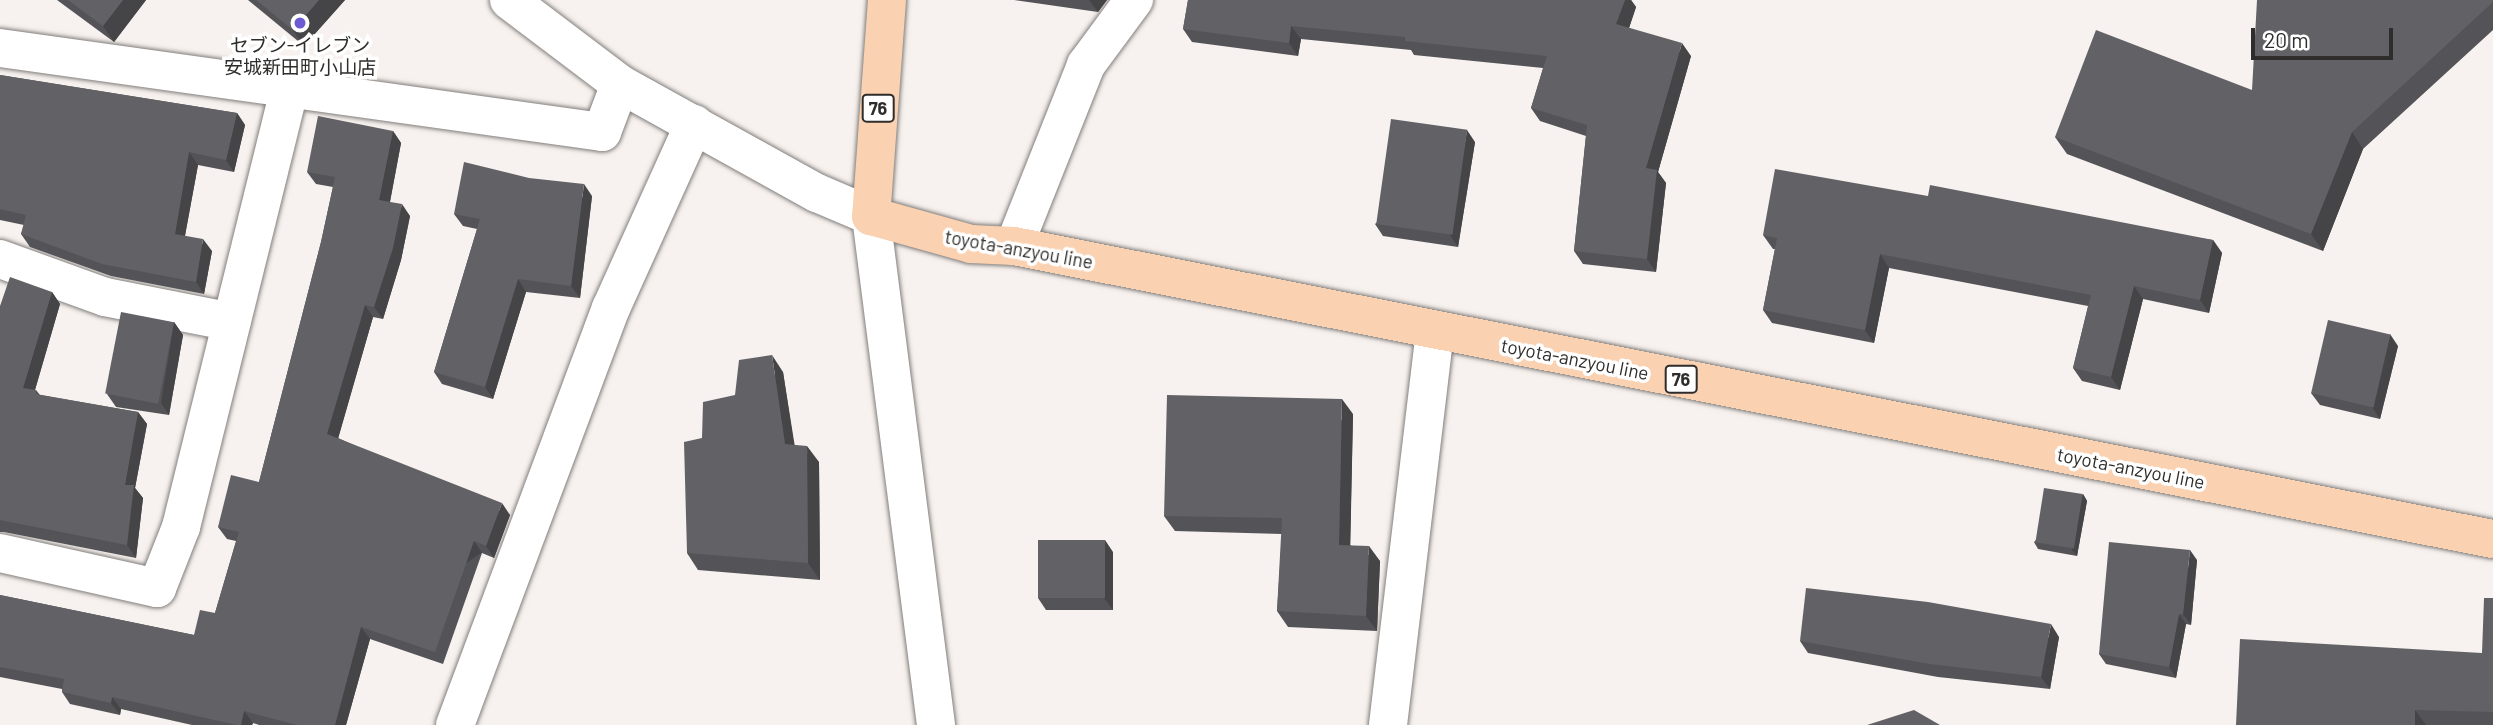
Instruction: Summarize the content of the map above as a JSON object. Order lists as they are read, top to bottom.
{
  "streets": {
    "main road": ["76", "toyota-anzyou line"]
  },
  "crossings": [
    ["76", "toyota-anzyou line"]
  ],
  "places": ["セブン-イレブン 安城新田町小山店"],
  "scale_bar": "20 m"
}
